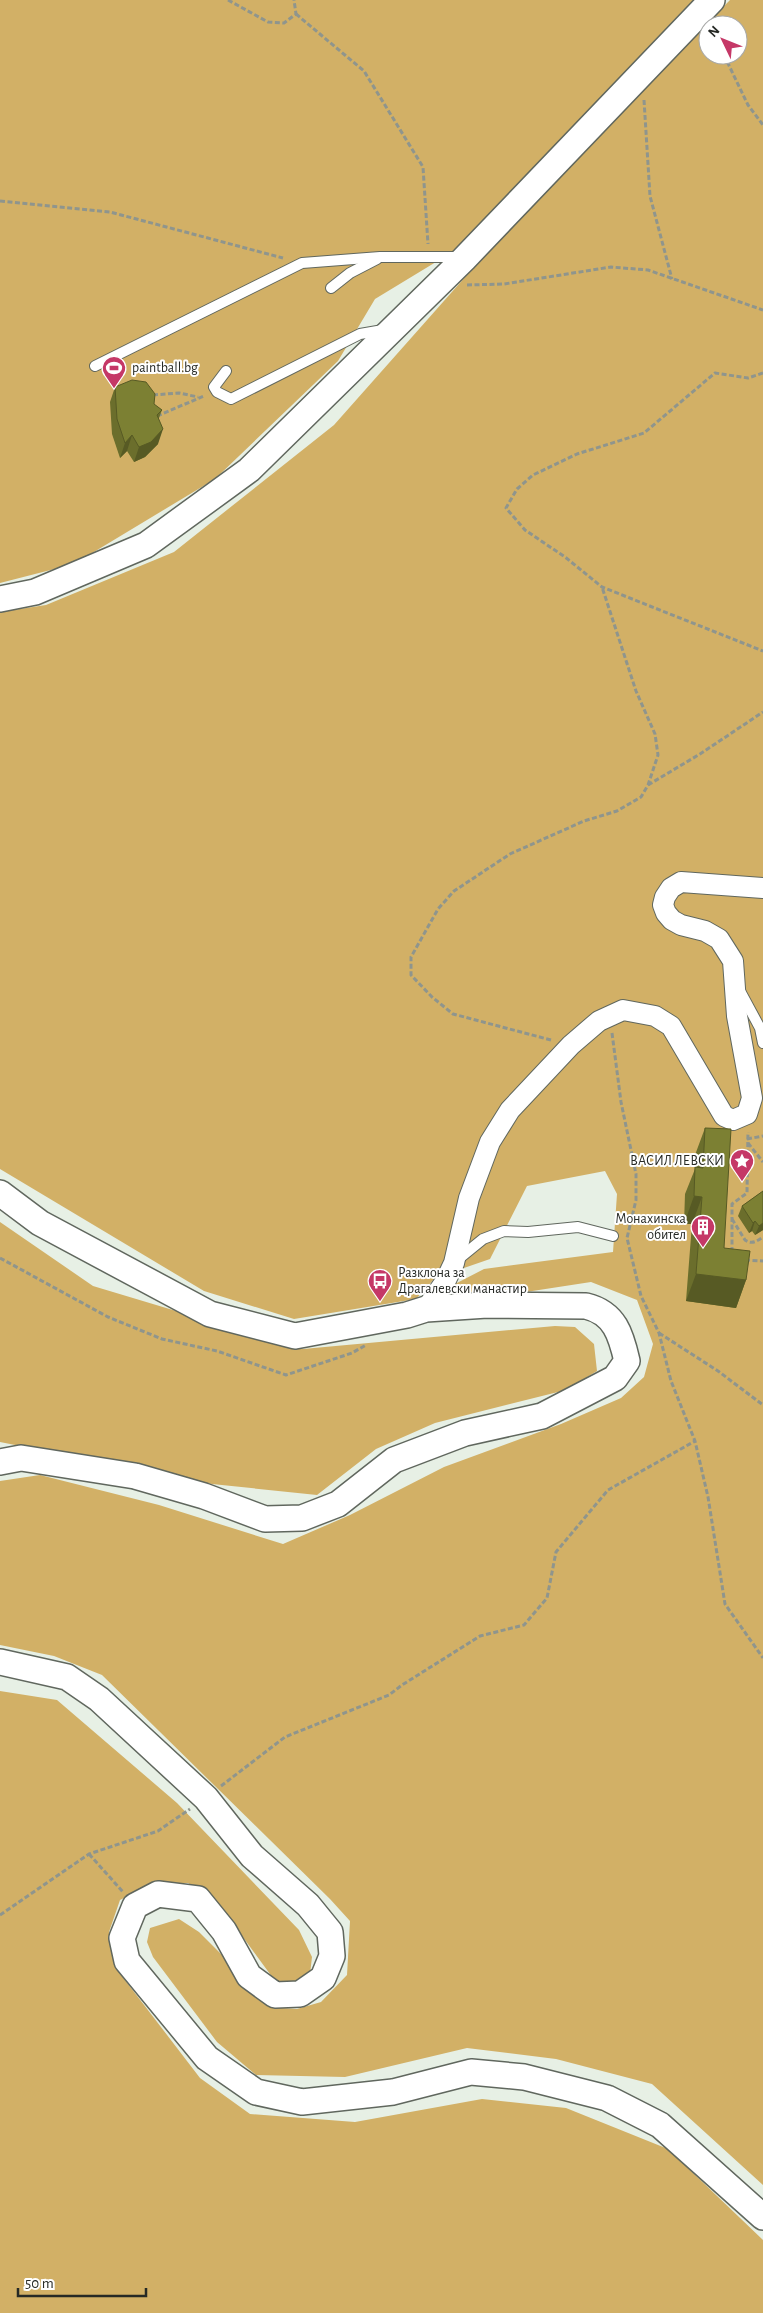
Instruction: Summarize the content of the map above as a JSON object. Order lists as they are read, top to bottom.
{
  "places": {
    "sports": ["paintball.bg"],
    "place": ["ВАСИЛ ЛЕВСКИ"],
    "building": ["Монахинска обител"],
    "bus stop": ["Разклона за Драгалевски манастир"]
  },
  "scale_bar": "50 m",
  "north": "top left"
}
